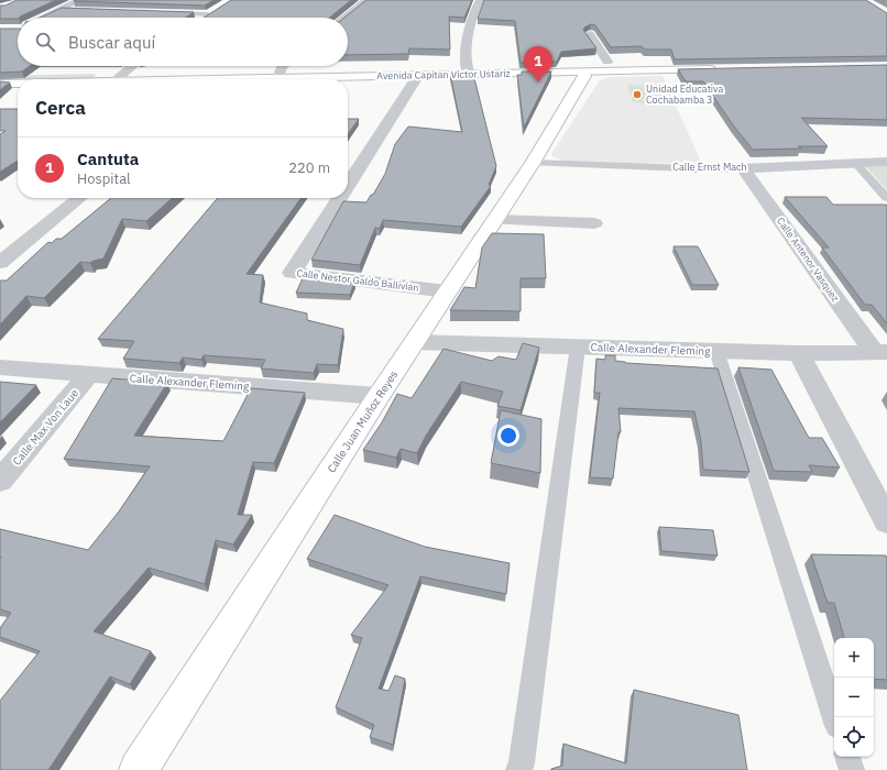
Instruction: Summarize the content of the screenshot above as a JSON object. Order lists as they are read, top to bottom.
{
  "streets": {
    "main road": ["Avenida Capitan Víctor Ustariz", "Calle Juan Muñoz Reyes"],
    "street": [
      "Calle Ernst Mach",
      "Calle Antenor Vasquez",
      "Calle Nestor Galdo Ballivían",
      "Calle Alexander Fleming",
      "Calle Max Von Laue"
    ]
  },
  "crossings": [
    ["Avenida Capitan Víctor Ustariz", "Calle Nestor Galdo Ballivían"],
    ["Avenida Capitan Víctor Ustariz", "Calle Juan Muñoz Reyes"],
    ["Calle Ernst Mach", "Calle Antenor Vasquez"],
    ["Calle Ernst Mach", "Calle Juan Muñoz Reyes"],
    ["Calle Antenor Vasquez", "Calle Alexander Fleming"],
    ["Calle Nestor Galdo Ballivían", "Calle Juan Muñoz Reyes"],
    ["Calle Alexander Fleming", "Calle Juan Muñoz Reyes"],
    ["Calle Alexander Fleming", "Calle Max Von Laue"]
  ],
  "places": ["Unidad Educativa Cochabamba 3"],
  "page": {
    "search": "Buscar aquí",
    "pins": "1",
    "heading": "Cerca",
    "list": [
      {
        "mark": "1",
        "name": "Cantuta",
        "note": "Hospital",
        "value": "220 m"
      }
    ],
    "map_buttons": ["+", "−"]
  }
}
